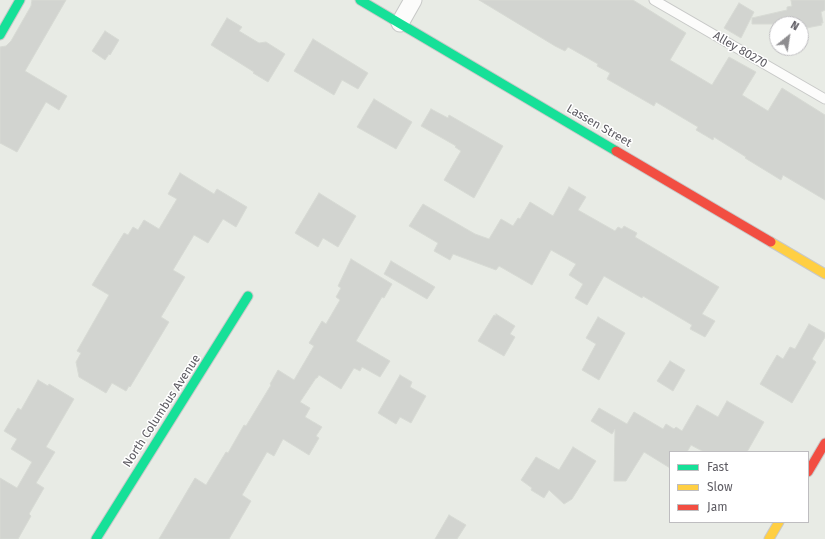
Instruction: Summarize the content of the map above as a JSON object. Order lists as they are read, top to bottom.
{
  "streets": {
    "main road": ["Lassen Street", "North Columbus Avenue"],
    "lane": ["Alley 80270"]
  },
  "legend": ["Fast", "Slow", "Jam"],
  "north": "top right"
}
